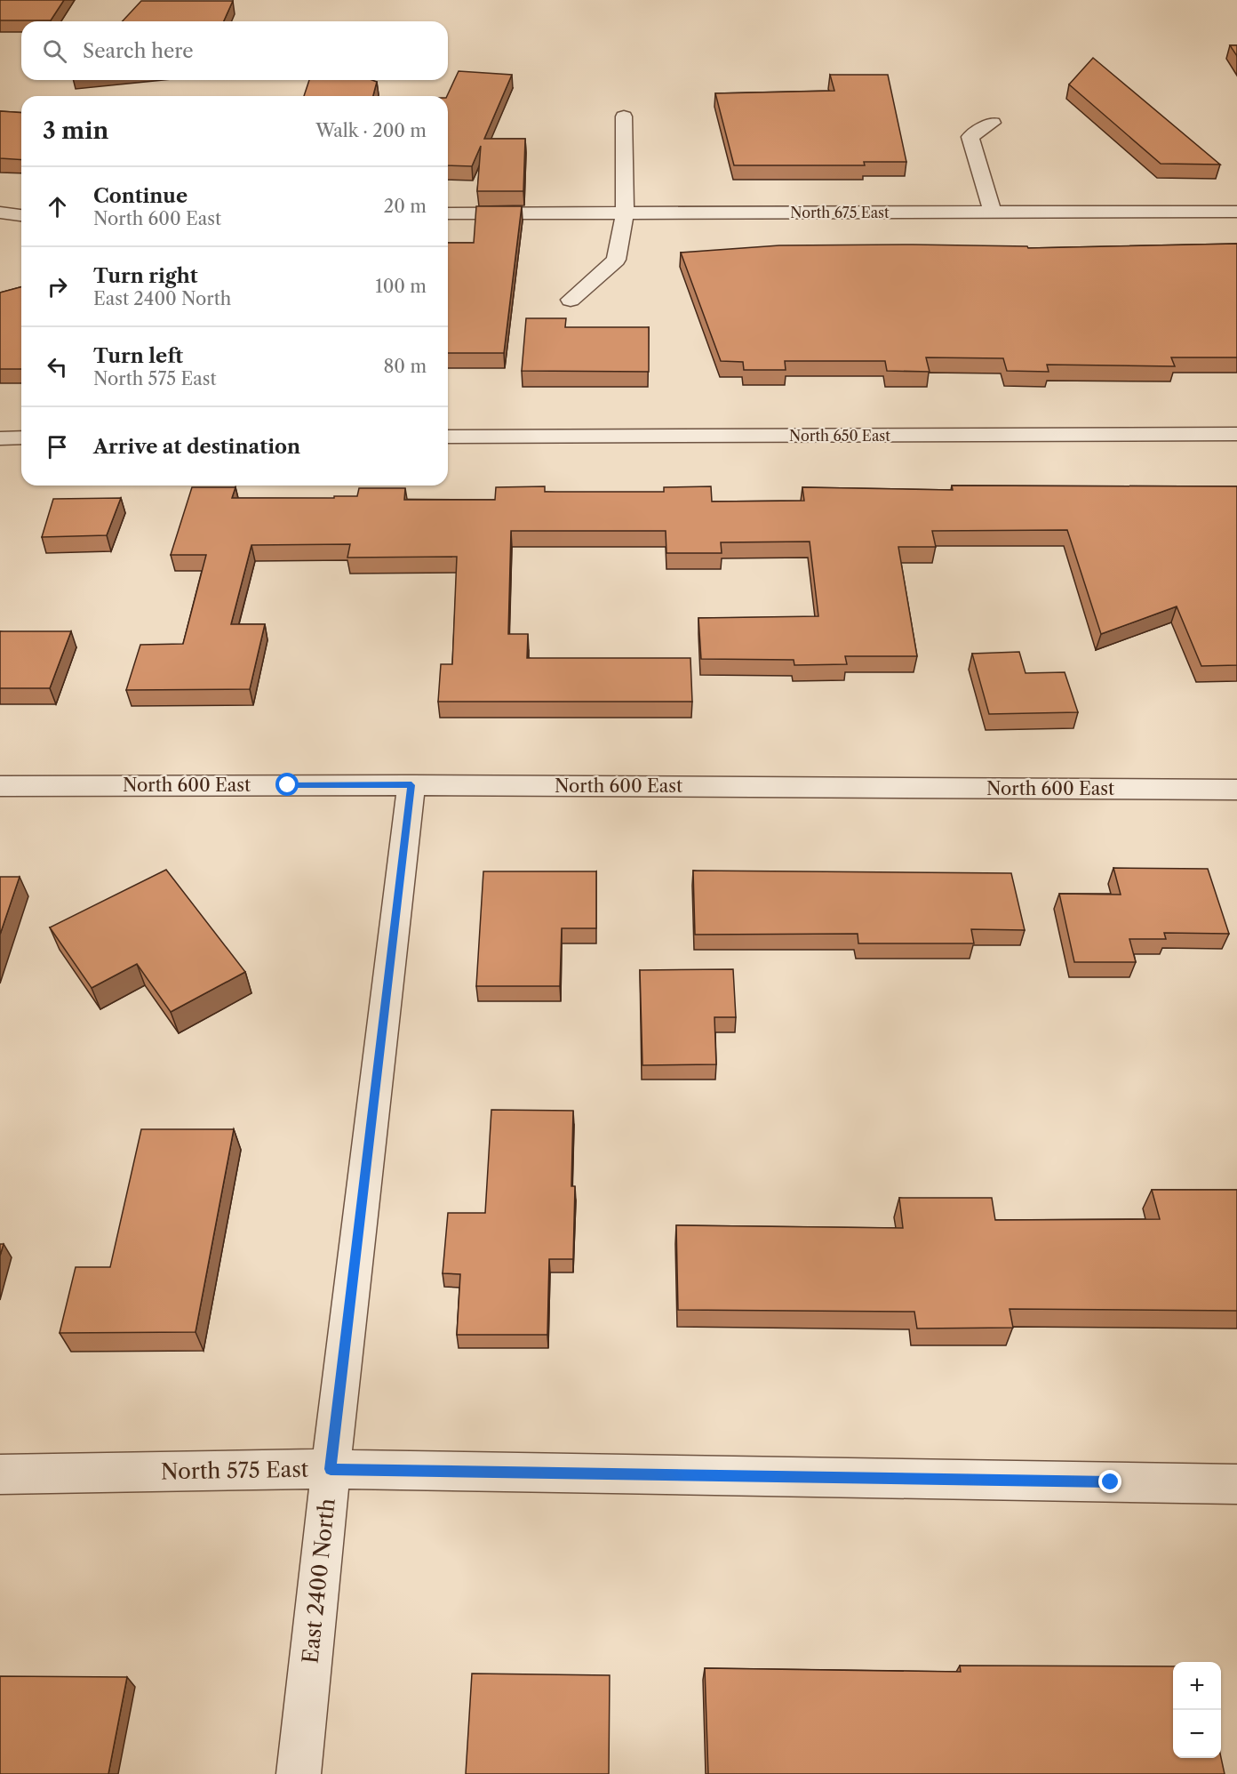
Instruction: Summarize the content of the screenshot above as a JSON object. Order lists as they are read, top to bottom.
{
  "streets": {
    "street": [
      "North 675 East",
      "North 650 East",
      "North 600 East",
      "North 575 East",
      "East 2400 North"
    ]
  },
  "crossings": [
    ["North 600 East", "East 2400 North"],
    ["North 575 East", "East 2400 North"]
  ],
  "page": {
    "search": "Search here",
    "heading": ["3 min", "Walk · 200 m"],
    "list": [
      ["Continue", "North 600 East", "20 m"],
      ["Turn right", "East 2400 North", "100 m"],
      ["Turn left", "North 575 East", "80 m"],
      "Arrive at destination"
    ],
    "map_buttons": ["+", "−"]
  }
}
